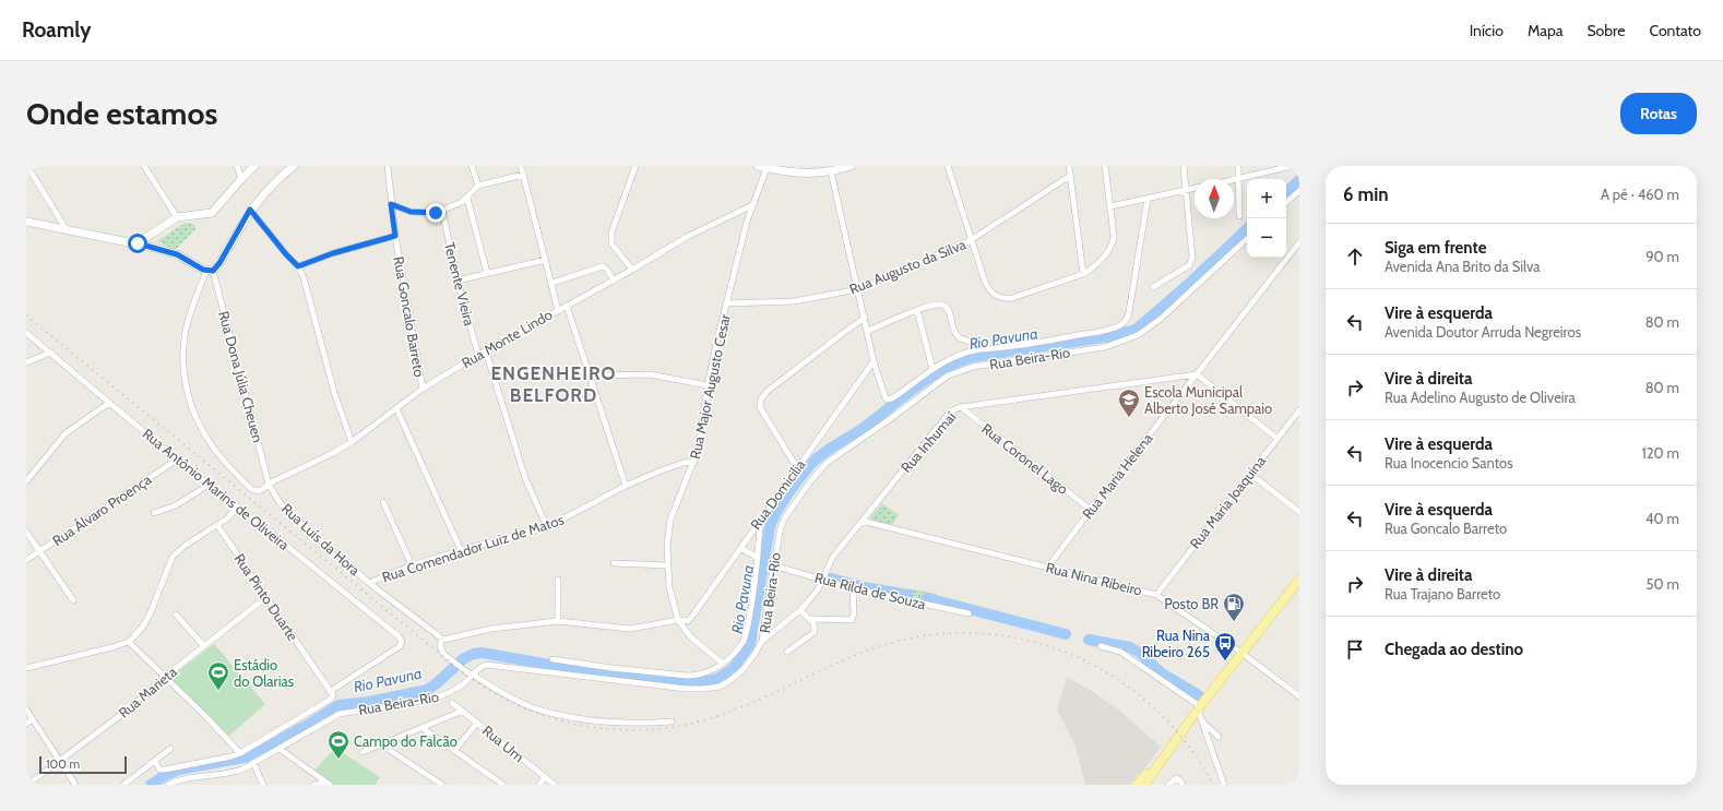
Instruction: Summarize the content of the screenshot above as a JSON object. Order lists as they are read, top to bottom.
{
  "streets": {
    "street": [
      "Rua Augusto da Silva",
      "Tenente Vieira",
      "Rua Goncalo Barreto",
      "Rua Monte Lindo",
      "Rua Beira-Rio",
      "Rua Dona Júlia Cheuen",
      "Rua Major Augusto Cesar",
      "Rua Inhumaí",
      "Rua Coronel Lago",
      "Rua Maria Helena",
      "Rua Antônio Marins de Oliveira",
      "Rua Domicilia",
      "Rua Maria Joaquina",
      "Rua Álvaro Proença",
      "Rua Luís da Hora",
      "Rua Comendador Luiz de Matos",
      "Rua Nina Ribeiro",
      "Rua Rilda de Souza",
      "Rua Pinto Duarte",
      "Rua Marieta",
      "Rua Um"
    ]
  },
  "crossings": [
    ["Rua Augusto da Silva", "Rua Major Augusto Cesar"],
    ["Tenente Vieira", "Rua Monte Lindo"],
    ["Rua Goncalo Barreto", "Rua Monte Lindo"],
    ["Rua Monte Lindo", "Rua Dona Júlia Cheuen"],
    ["Rua Monte Lindo", "Rua Major Augusto Cesar"],
    ["Rua Monte Lindo", "Rua Luís da Hora"],
    ["Rua Beira-Rio", "Rua Inhumaí"],
    ["Rua Beira-Rio", "Rua Rilda de Souza"],
    ["Rua Dona Júlia Cheuen", "Rua Luís da Hora"],
    ["Rua Major Augusto Cesar", "Rua Domicilia"],
    ["Rua Major Augusto Cesar", "Rua Comendador Luiz de Matos"],
    ["Rua Inhumaí", "Rua Coronel Lago"],
    ["Rua Inhumaí", "Rua Maria Helena"],
    ["Rua Inhumaí", "Rua Nina Ribeiro"],
    ["Rua Inhumaí", "Rua Rilda de Souza"],
    ["Rua Coronel Lago", "Rua Maria Helena"],
    ["Rua Maria Helena", "Rua Nina Ribeiro"],
    ["Rua Antônio Marins de Oliveira", "Rua Álvaro Proença"],
    ["Rua Antônio Marins de Oliveira", "Rua Pinto Duarte"],
    ["Rua Maria Joaquina", "Rua Nina Ribeiro"],
    ["Rua Luís da Hora", "Rua Comendador Luiz de Matos"],
    ["Rua Pinto Duarte", "Rua Marieta"]
  ],
  "districts": ["ENGENHEIRO BELFORD"],
  "water": ["Rio Pavuna"],
  "places": {
    "school or university": ["Escola Municipal Alberto José Sampaio"],
    "fuel station": ["Posto BR"],
    "bus stop": ["Rua Nina Ribeiro 265"],
    "sports": ["Estádio do Olarias", "Campo do Falcão"]
  },
  "scale_bar": "100 m",
  "north": "top",
  "page": {
    "header": "Roamly",
    "nav": [
      "Início",
      "Mapa",
      "Sobre",
      "Contato"
    ],
    "buttons": "Rotas",
    "title": "Onde estamos",
    "heading": ["6 min", "A pé · 460 m"],
    "map_buttons": ["+", "−"],
    "list": [
      ["Siga em frente", "Avenida Ana Brito da Silva", "90 m"],
      ["Vire à esquerda", "Avenida Doutor Arruda Negreiros", "80 m"],
      ["Vire à direita", "Rua Adelino Augusto de Oliveira", "80 m"],
      ["Vire à esquerda", "Rua Inocencio Santos", "120 m"],
      ["Vire à esquerda", "Rua Goncalo Barreto", "40 m"],
      ["Vire à direita", "Rua Trajano Barreto", "50 m"],
      "Chegada ao destino"
    ],
    "scale": "100 m"
  }
}
